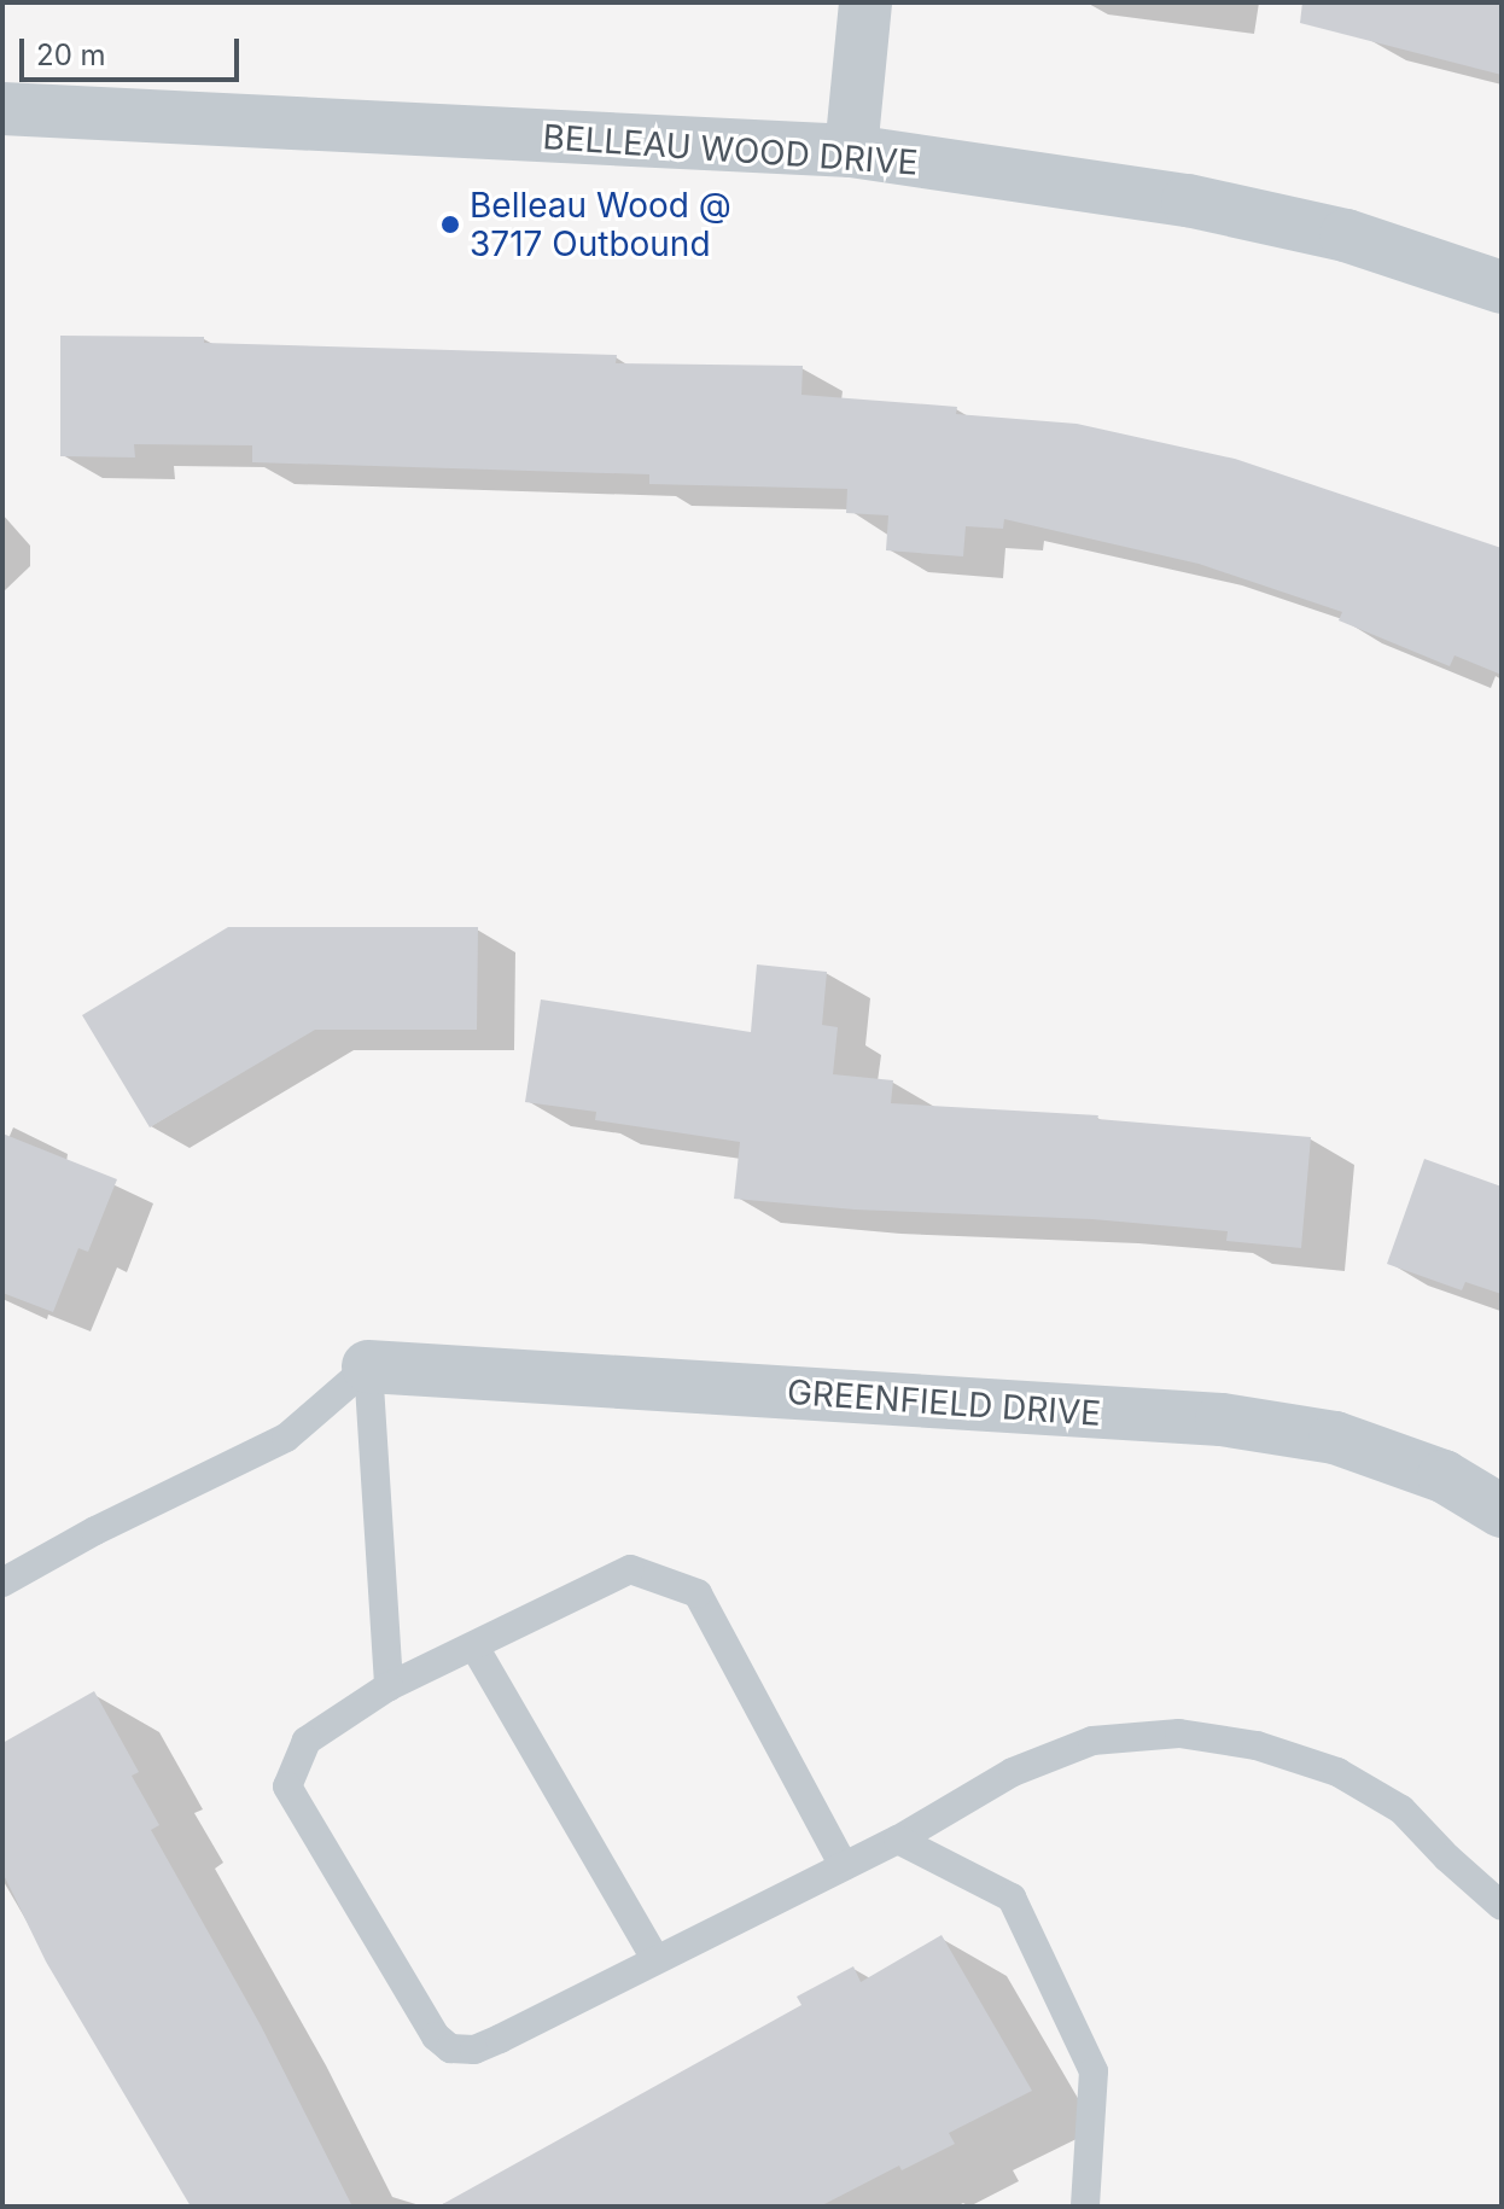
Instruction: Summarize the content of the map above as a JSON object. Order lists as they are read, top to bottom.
{
  "streets": {
    "street": ["BELLEAU WOOD DRIVE", "GREENFIELD DRIVE"]
  },
  "places": ["Belleau Wood @ 3717 Outbound"],
  "scale_bar": "20 m"
}
